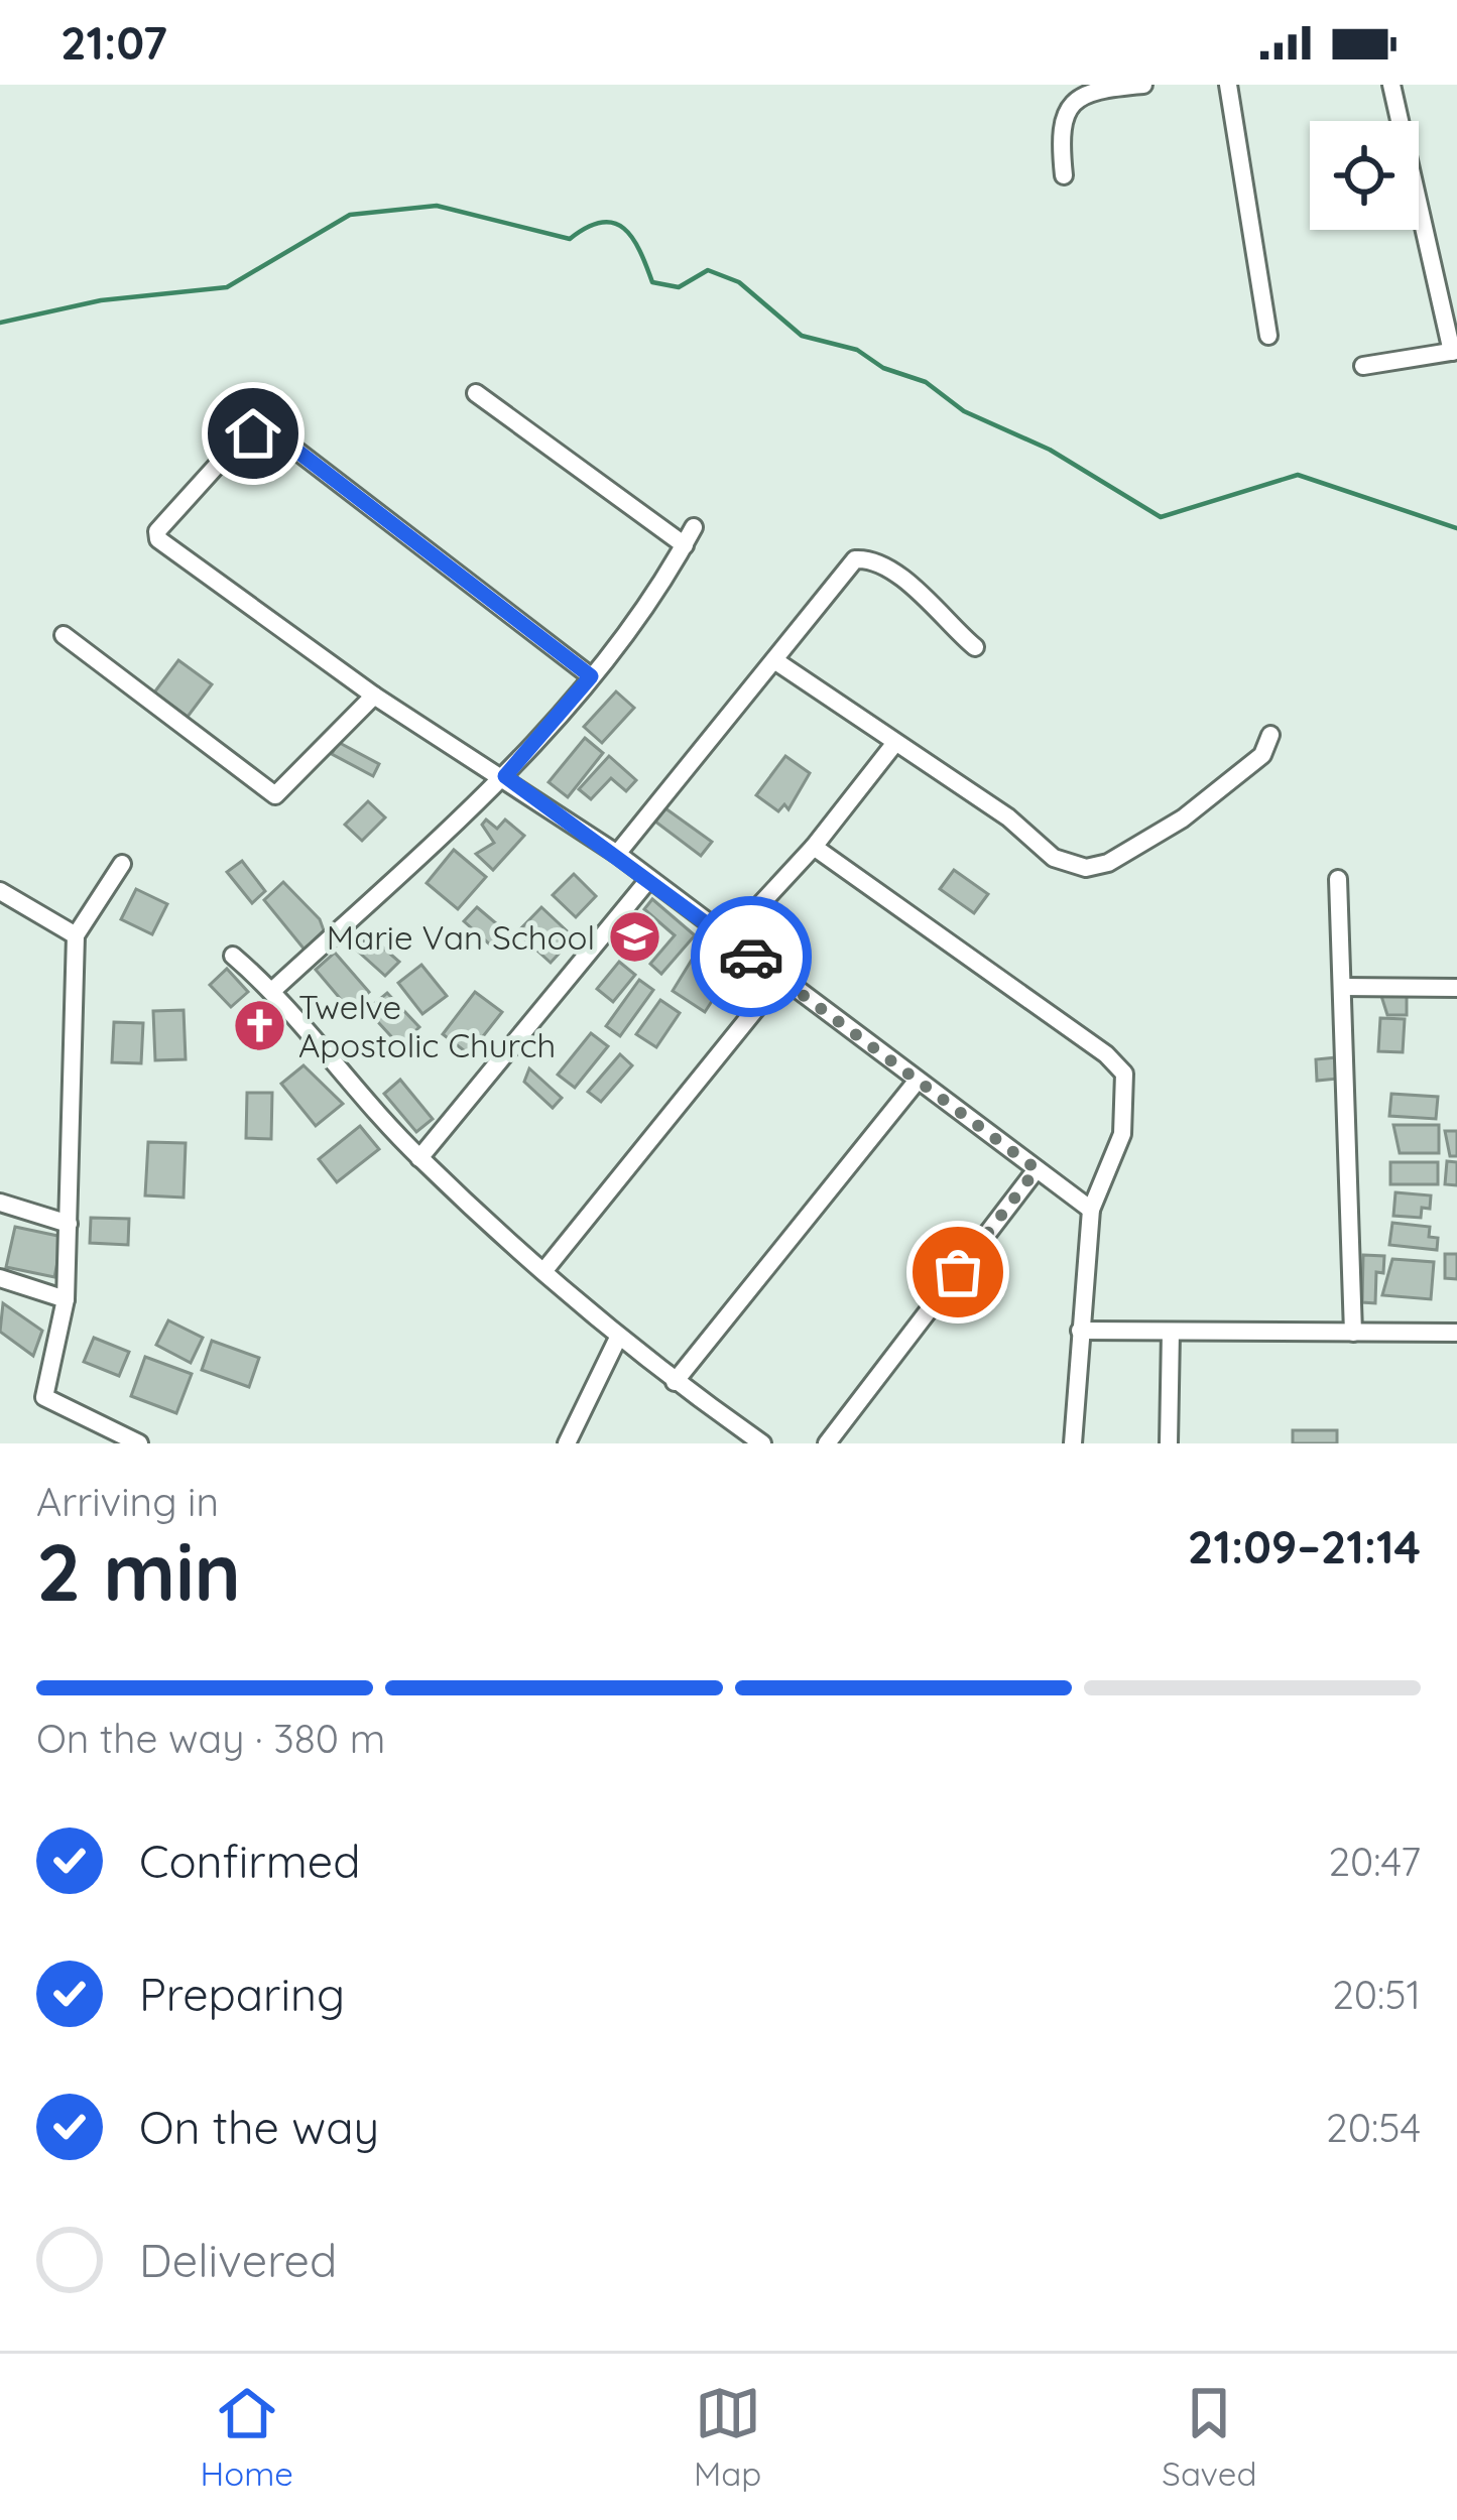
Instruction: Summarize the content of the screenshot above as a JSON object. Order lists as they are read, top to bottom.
{
  "places": {
    "school or university": ["Marie Van School"],
    "church": ["Twelve Apostolic Church"]
  },
  "page": {
    "status": "21:07",
    "heading": ["2 min", "Arriving in", "21:09–21:14"],
    "bar": "On the way · 380 m",
    "list": [
      ["Confirmed", "20:47"],
      ["Preparing", "20:51"],
      ["On the way", "20:54"],
      "Delivered"
    ],
    "tabs": ["Home", "Map", "Saved"]
  }
}
